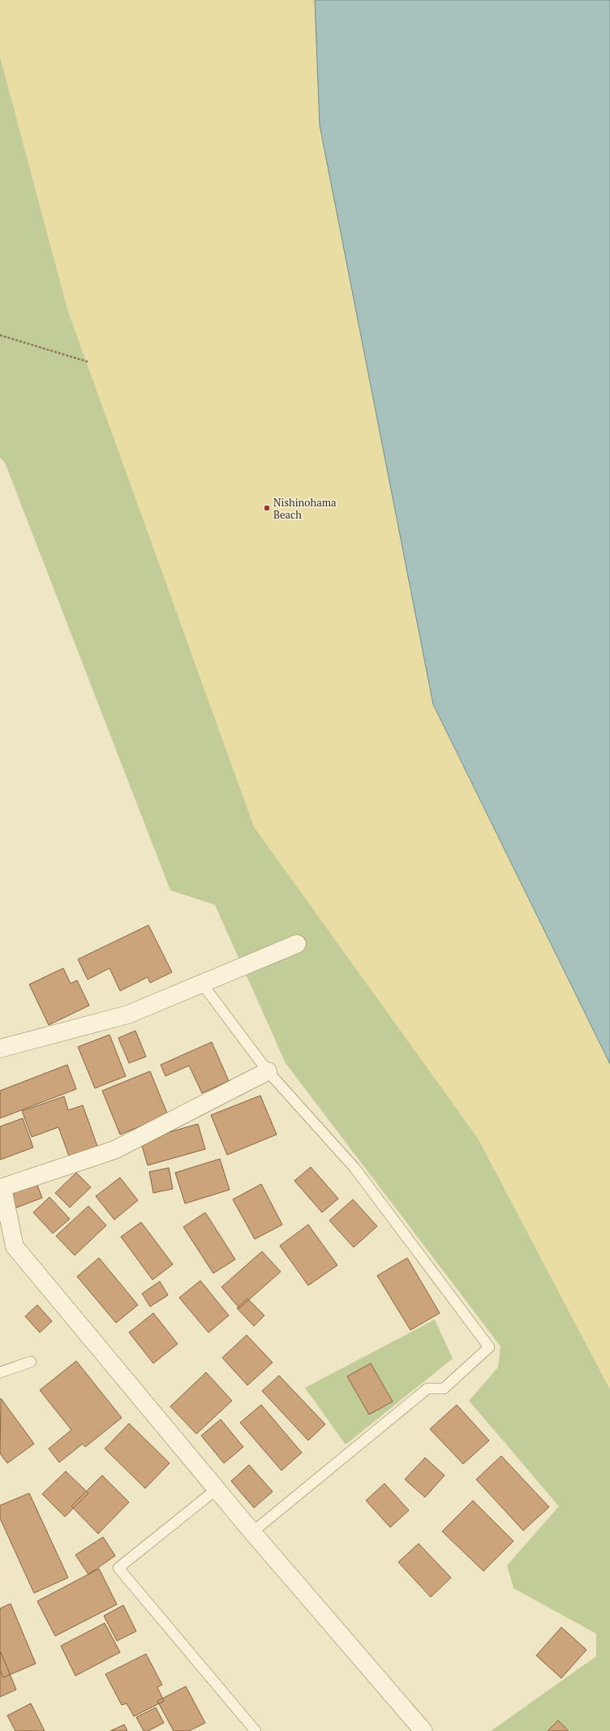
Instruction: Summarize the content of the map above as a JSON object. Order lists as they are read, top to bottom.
{
  "places": ["Nishinohama Beach"]
}
